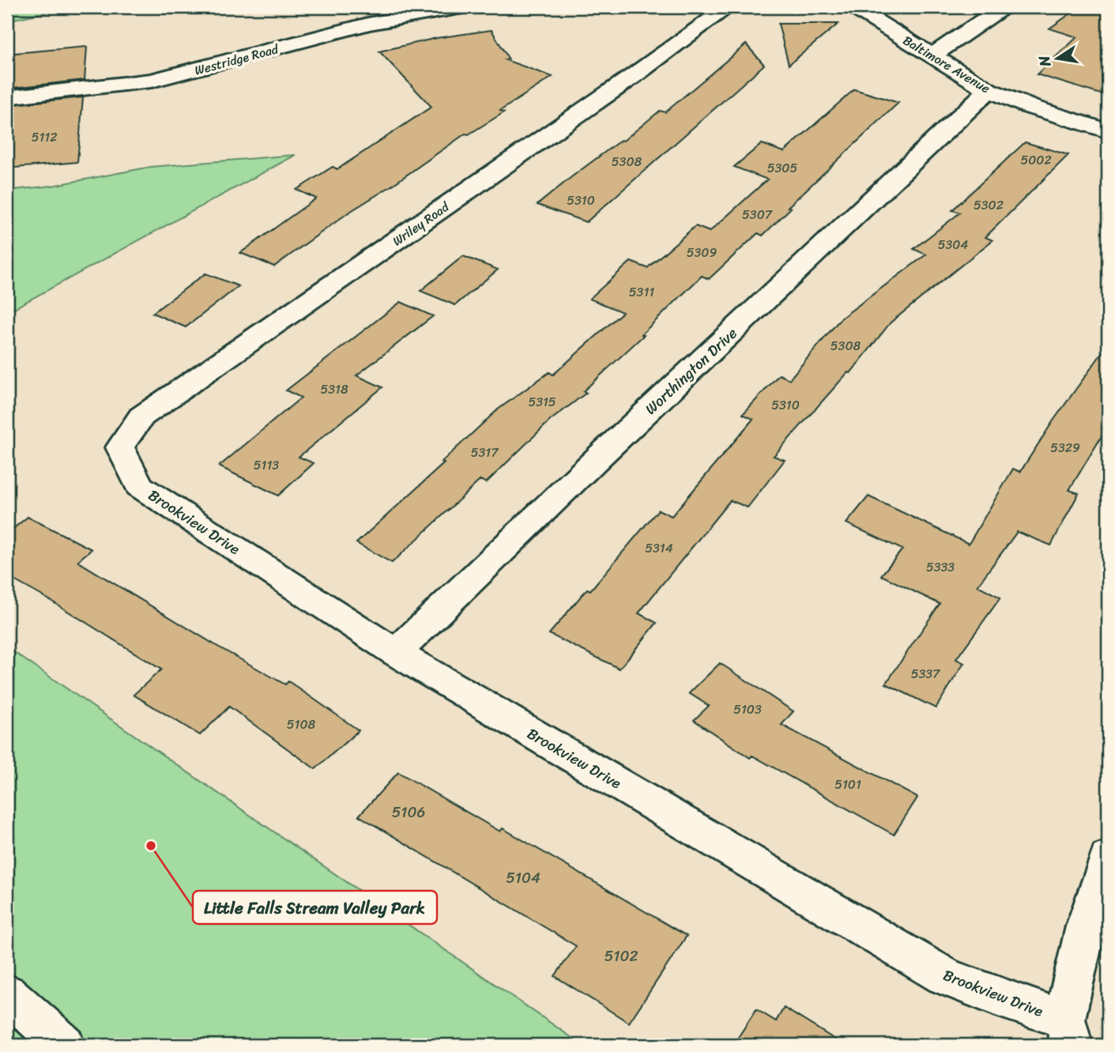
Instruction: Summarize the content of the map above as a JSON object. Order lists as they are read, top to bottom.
{
  "streets": {
    "street": [
      "Westridge Road",
      "Baltimore Avenue",
      "Wriley Road",
      "Worthington Drive",
      "Brookview Drive"
    ]
  },
  "crossings": [
    ["Baltimore Avenue", "Worthington Drive"],
    ["Wriley Road", "Brookview Drive"],
    ["Worthington Drive", "Brookview Drive"]
  ],
  "places": ["Little Falls Stream Valley Park"],
  "house_numbers": [
    "5112",
    "5002",
    "5308",
    "5305",
    "5310",
    "5302",
    "5307",
    "5304",
    "5309",
    "5311",
    "5308",
    "5318",
    "5315",
    "5310",
    "5329",
    "5317",
    "5113",
    "5314",
    "5333",
    "5337",
    "5103",
    "5108",
    "5101",
    "5106",
    "5104",
    "5102"
  ],
  "north": "left"
}
